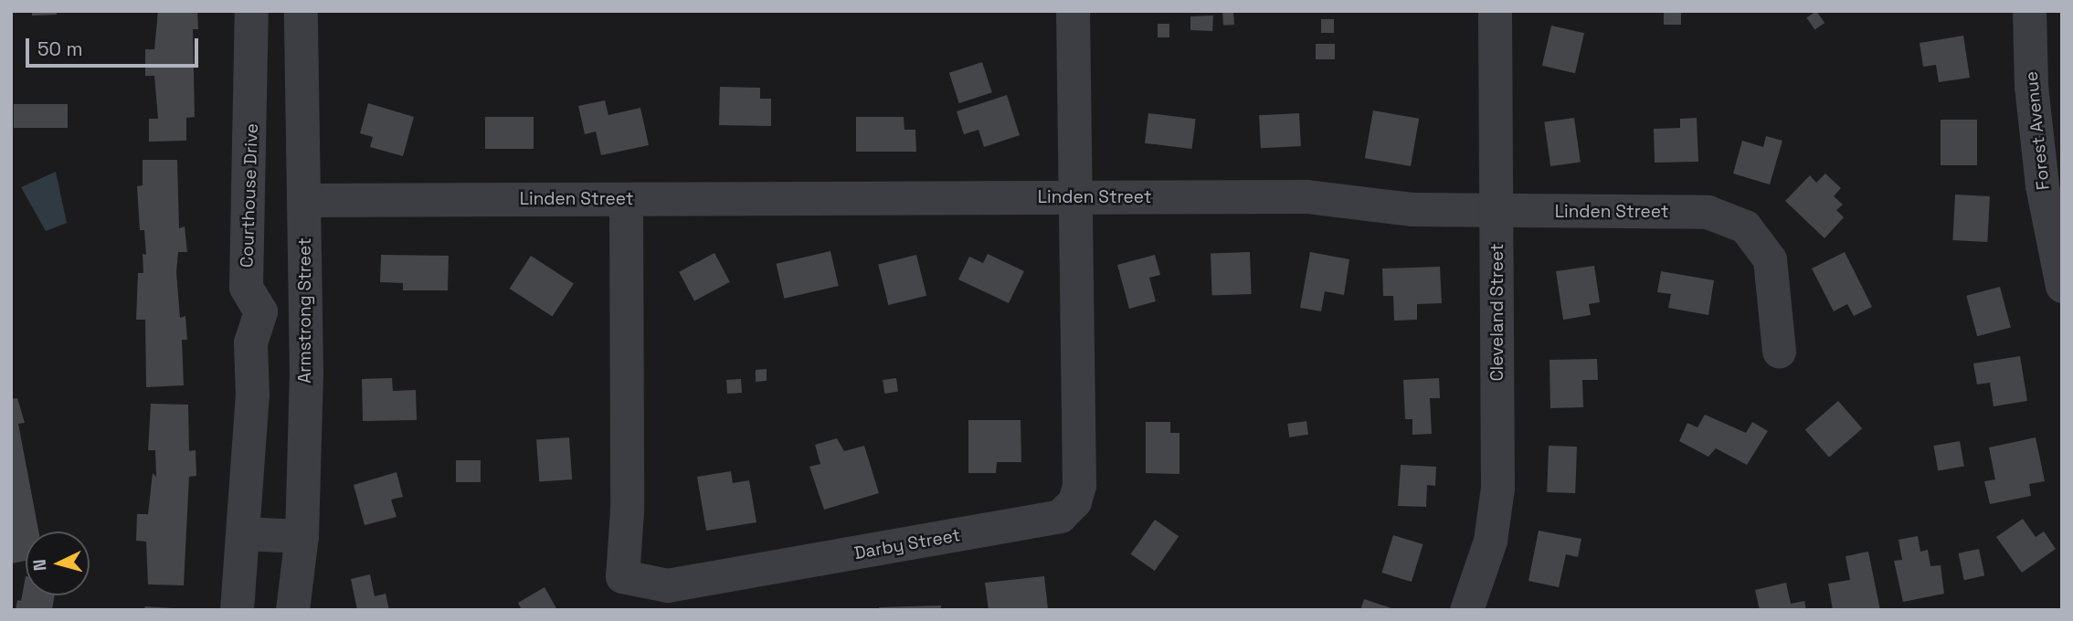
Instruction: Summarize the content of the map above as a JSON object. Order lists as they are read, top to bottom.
{
  "streets": {
    "street": [
      "Forest Avenue",
      "Courthouse Drive",
      "Linden Street",
      "Armstrong Street",
      "Cleveland Street",
      "Darby Street"
    ]
  },
  "crossings": [
    ["Courthouse Drive", "Armstrong Street"],
    ["Linden Street", "Armstrong Street"],
    ["Linden Street", "Cleveland Street"],
    ["Linden Street", "Darby Street"]
  ],
  "scale_bar": "50 m",
  "north": "left"
}
